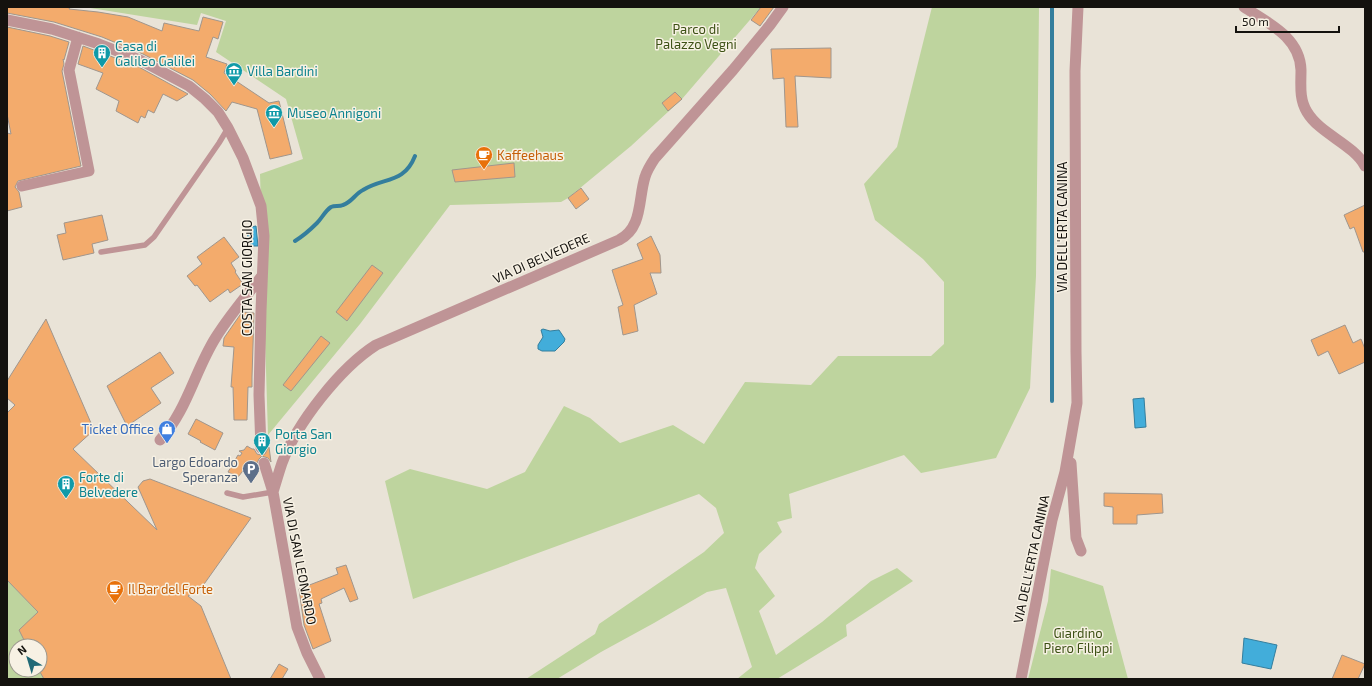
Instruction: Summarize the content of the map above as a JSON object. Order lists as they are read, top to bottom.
{
  "streets": {
    "street": [
      "VIA DELL'ERTA CANINA",
      "VIA DI BELVEDERE",
      "COSTA SAN GIORGIO",
      "VIA DI SAN LEONARDO"
    ]
  },
  "crossings": [
    ["VIA DI BELVEDERE", "VIA DI SAN LEONARDO"]
  ],
  "parks": ["Parco di Palazzo Vegni", "Giardino Piero Filippi"],
  "places": {
    "building": ["Casa di Galileo Galilei", "Porta San Giorgio", "Forte di Belvedere"],
    "museum": ["Villa Bardini", "Museo Annigoni"],
    "cafe": ["Kaffeehaus", "Il Bar del Forte"],
    "shop": ["Ticket Office"],
    "parking": ["Largo Edoardo Speranza"]
  },
  "scale_bar": "50 m",
  "north": "top left"
}
